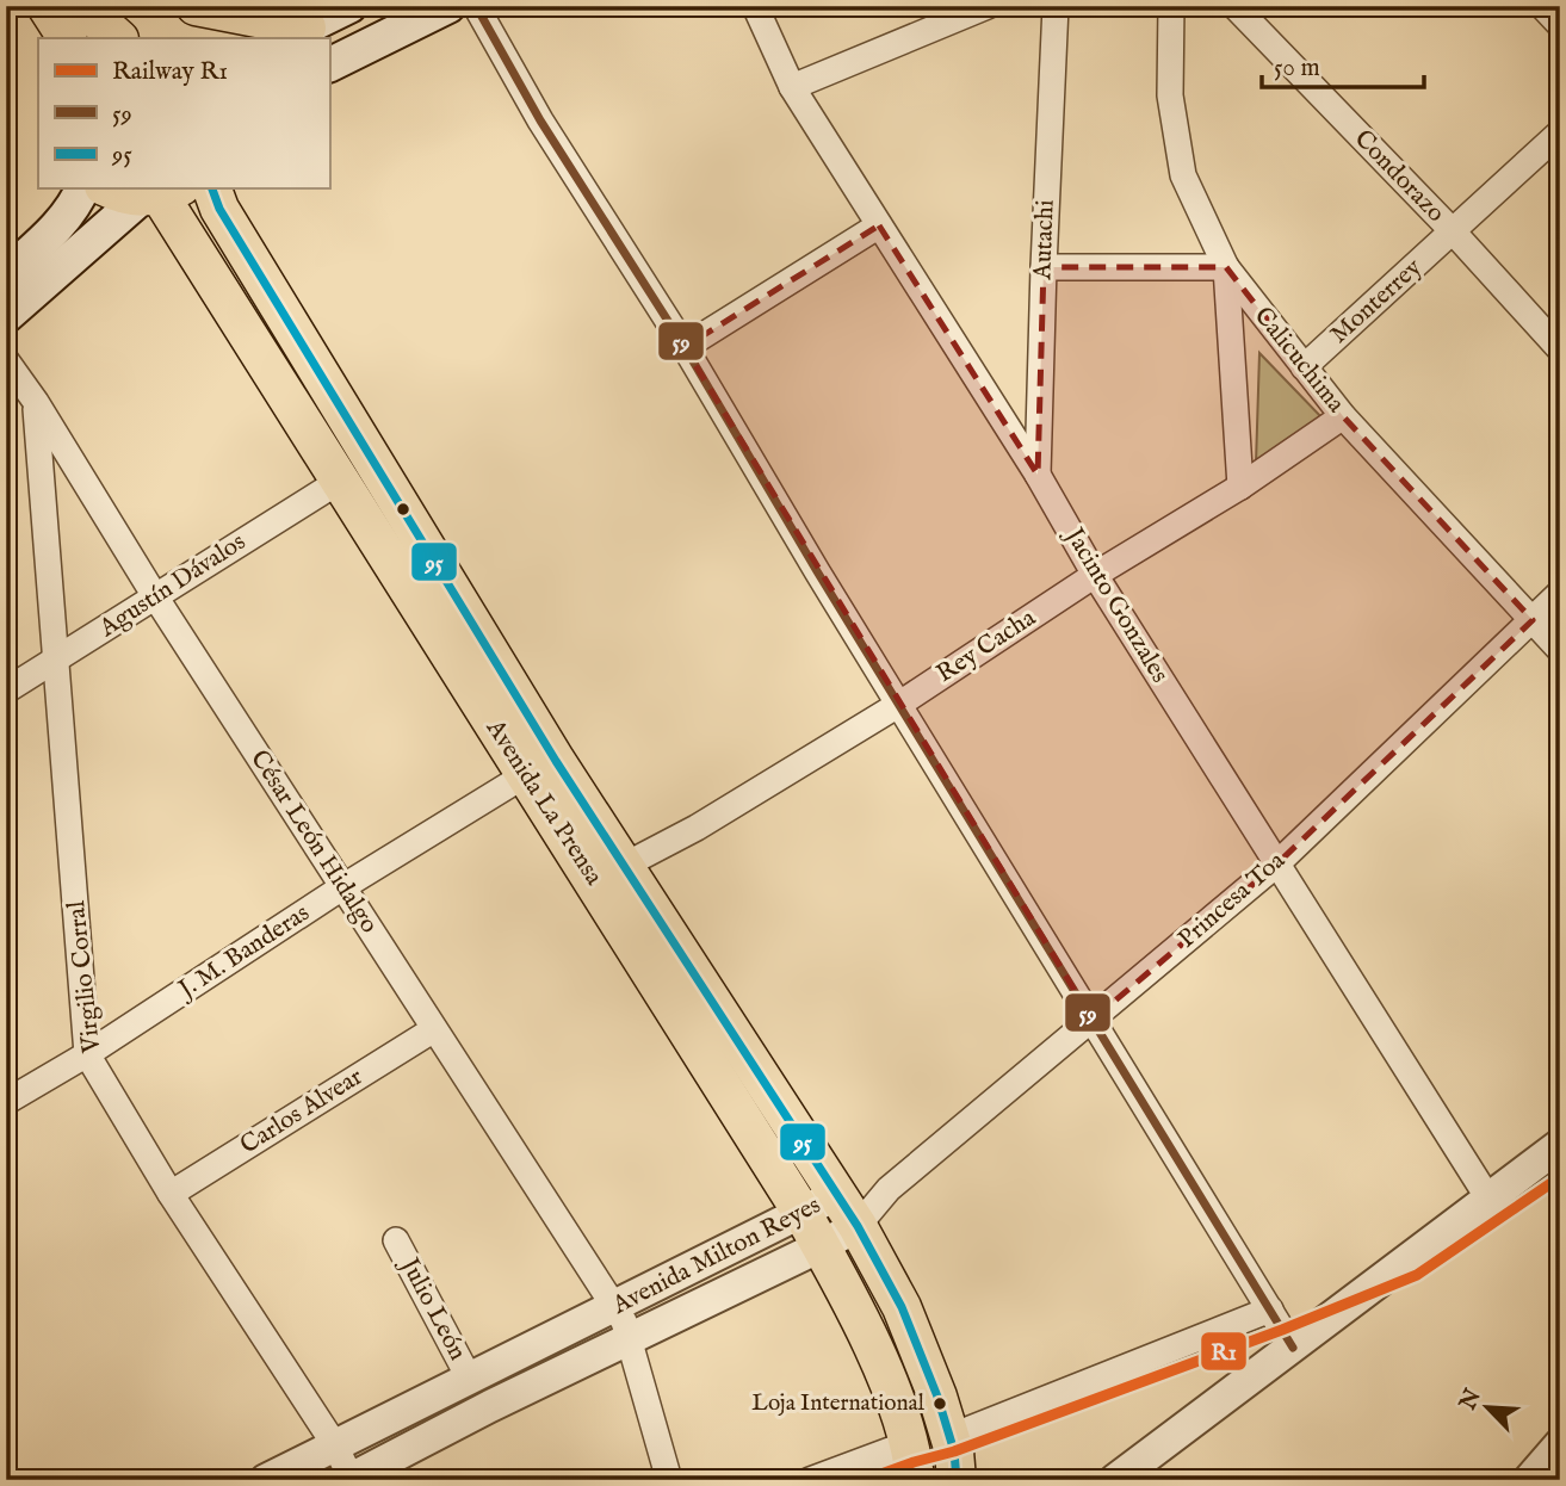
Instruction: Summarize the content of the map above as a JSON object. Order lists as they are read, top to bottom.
{
  "streets": {
    "main road": ["Avenida La Prensa"],
    "street": [
      "Condorazo",
      "Autachi",
      "Monterrey",
      "Calicuchima",
      "Agustín Dávalos",
      "Jacinto Gonzales",
      "Rey Cacha",
      "César León Hidalgo",
      "Princesa Toa",
      "J. M. Banderas",
      "Virgilio Corral",
      "Carlos Alvear",
      "Avenida Milton Reyes",
      "Julio León"
    ]
  },
  "crossings": [
    ["Condorazo", "Monterrey"],
    ["Autachi", "Jacinto Gonzales"],
    ["Monterrey", "Calicuchima"],
    ["Calicuchima", "Rey Cacha"],
    ["Calicuchima", "Princesa Toa"],
    ["Agustín Dávalos", "Avenida La Prensa"],
    ["Agustín Dávalos", "César León Hidalgo"],
    ["Agustín Dávalos", "Virgilio Corral"],
    ["Jacinto Gonzales", "Rey Cacha"],
    ["Jacinto Gonzales", "Princesa Toa"],
    ["Rey Cacha", "Avenida La Prensa"],
    ["Avenida La Prensa", "J. M. Banderas"],
    ["Avenida La Prensa", "Avenida Milton Reyes"],
    ["César León Hidalgo", "J. M. Banderas"],
    ["César León Hidalgo", "Virgilio Corral"],
    ["César León Hidalgo", "Carlos Alvear"],
    ["César León Hidalgo", "Avenida Milton Reyes"],
    ["Princesa Toa", "Avenida Milton Reyes"],
    ["J. M. Banderas", "Virgilio Corral"],
    ["Virgilio Corral", "Carlos Alvear"],
    ["Virgilio Corral", "Avenida Milton Reyes"],
    ["Avenida Milton Reyes", "Julio León"]
  ],
  "places": ["Loja International"],
  "lines": ["transit line 59", "transit line 95", "rail line R1"],
  "legend": ["Railway R1", "59", "95"],
  "scale_bar": "50 m",
  "north": "top left"
}
